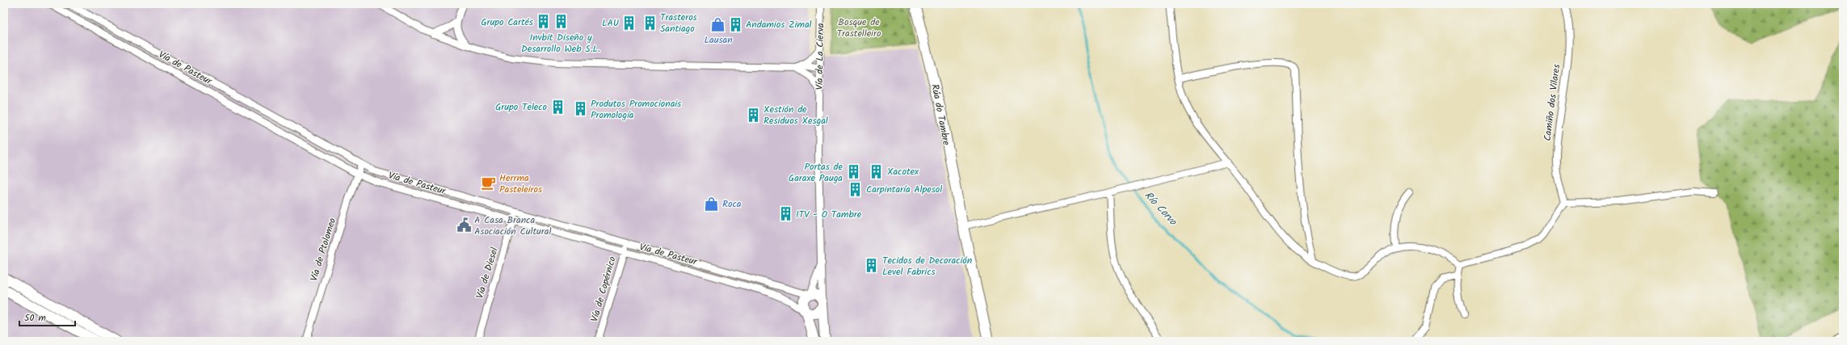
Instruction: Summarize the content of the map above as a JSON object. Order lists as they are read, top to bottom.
{
  "streets": {
    "main road": ["Vía de La Cierva", "Rúa do Tambre"],
    "street": [
      "Vía de Pasteur",
      "Camiño dos Vilares",
      "Vía de Ptolomeo",
      "Vía de Diesel",
      "Vía de Copérnico"
    ]
  },
  "crossings": [
    ["Vía de La Cierva", "Vía de Pasteur"],
    ["Vía de Pasteur", "Vía de Ptolomeo"],
    ["Vía de Pasteur", "Vía de Diesel"],
    ["Vía de Pasteur", "Vía de Copérnico"]
  ],
  "water": ["Río Corvo"],
  "parks": ["Bosque de Trastelleiro"],
  "places": {
    "building": [
      "Grupo Cartés",
      "Invbit Diseño y Desarrollo Web S.L.",
      "LAU",
      "Trasteros Santiago",
      "Andamios Zimal",
      "Grupo Teleco",
      "Produtos Promocionais Promología",
      "Xestión de Residuos Xesgal",
      "Xacotex",
      "Portas de Garaxe Pauga",
      "Carpintaría Alpesol",
      "ITV - O Tambre",
      "Tecidos de Decoración Level Fabrics"
    ],
    "shop": ["Lausan", "Roca"],
    "cafe": ["Herrma Pasteleiros"],
    "public building": ["A Casa Branca Asociación Cultural"]
  },
  "scale_bar": "50 m"
}
